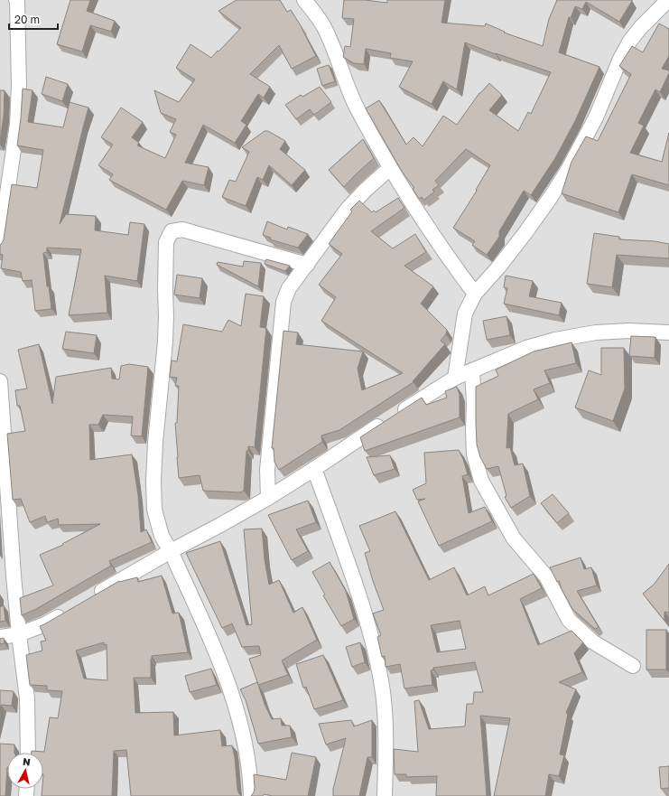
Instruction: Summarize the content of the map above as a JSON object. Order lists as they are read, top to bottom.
{
  "scale_bar": "20 m",
  "north": "top"
}
